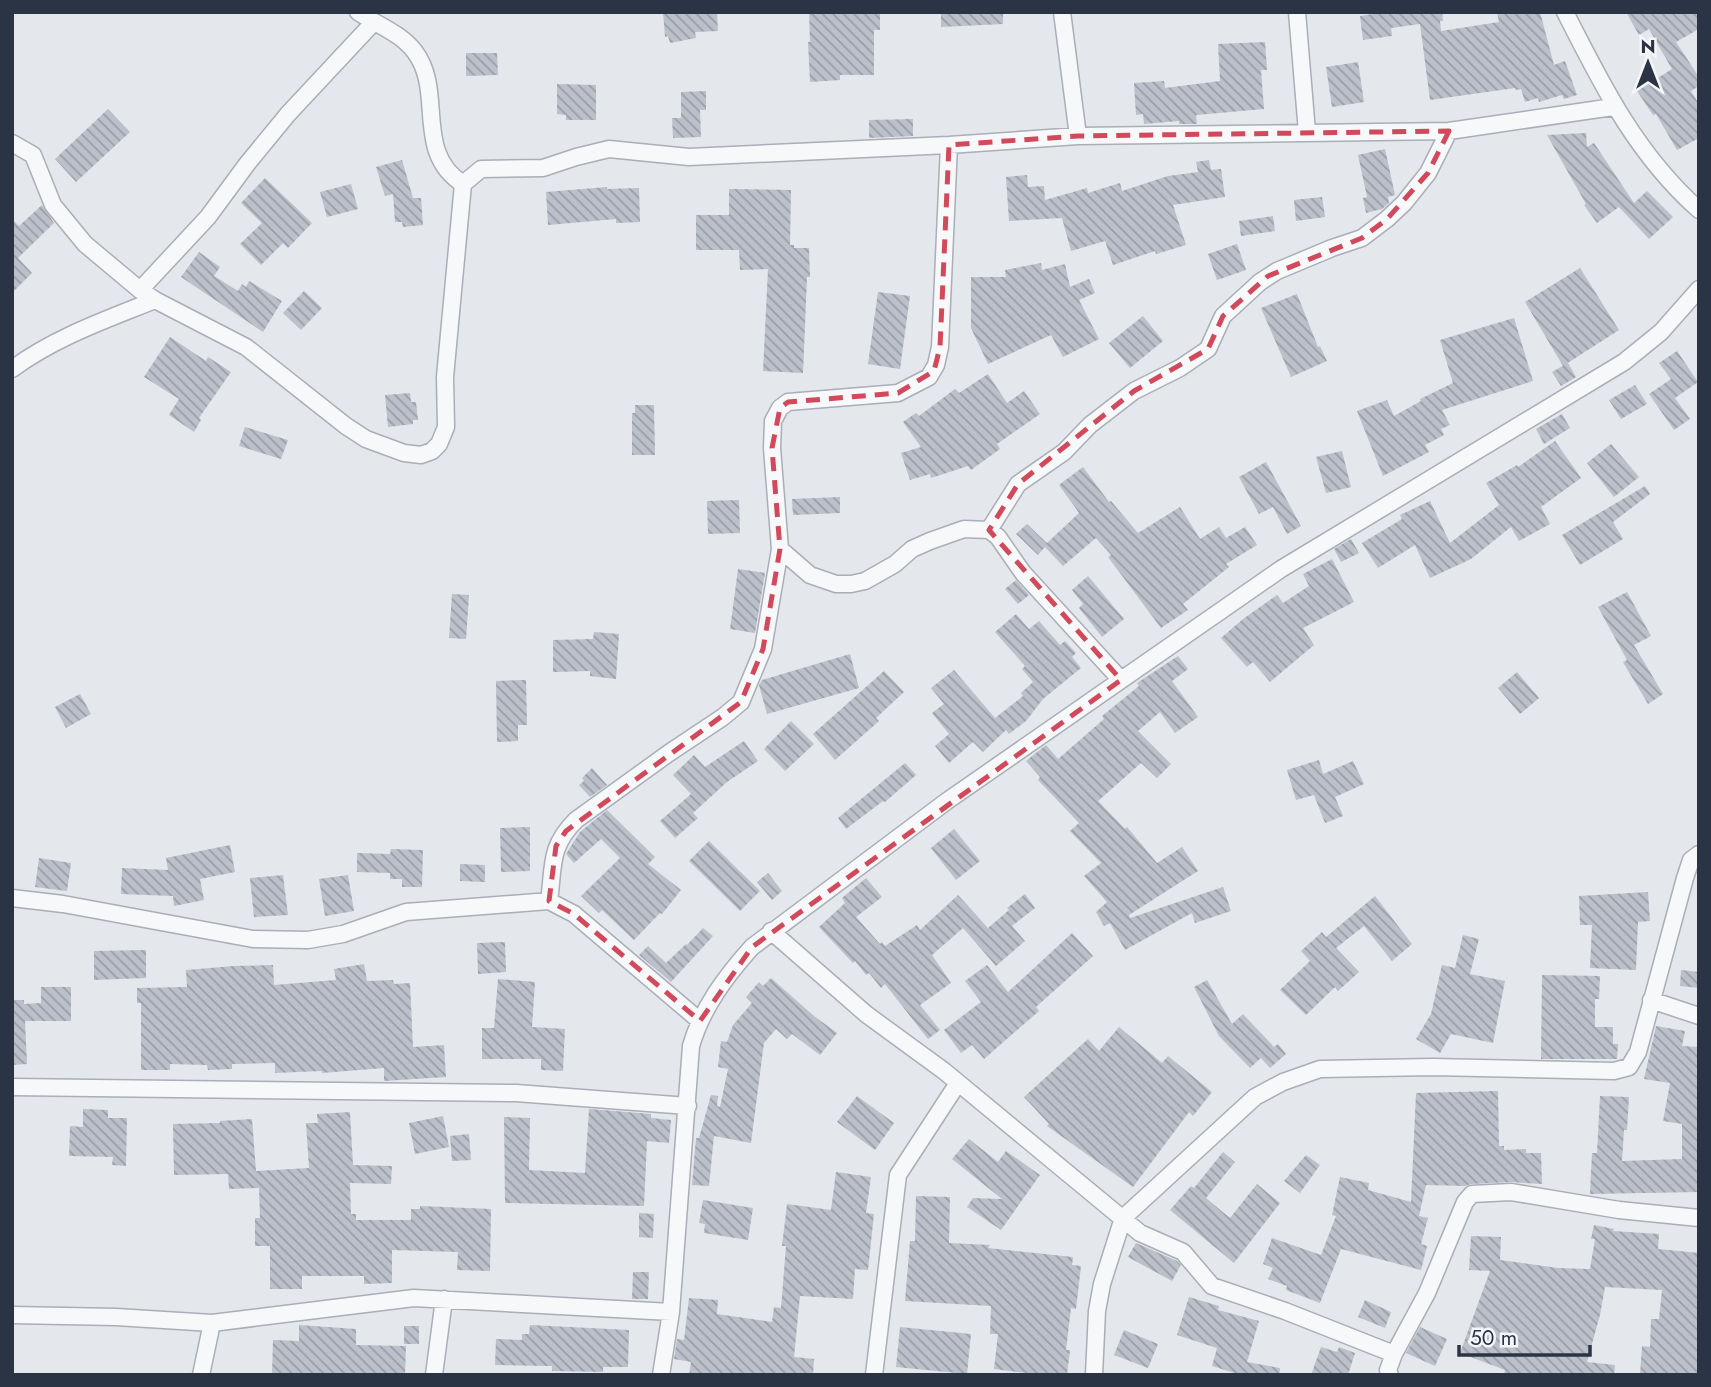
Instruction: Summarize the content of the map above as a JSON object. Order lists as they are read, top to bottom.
{
  "scale_bar": "50 m",
  "north": "top"
}
